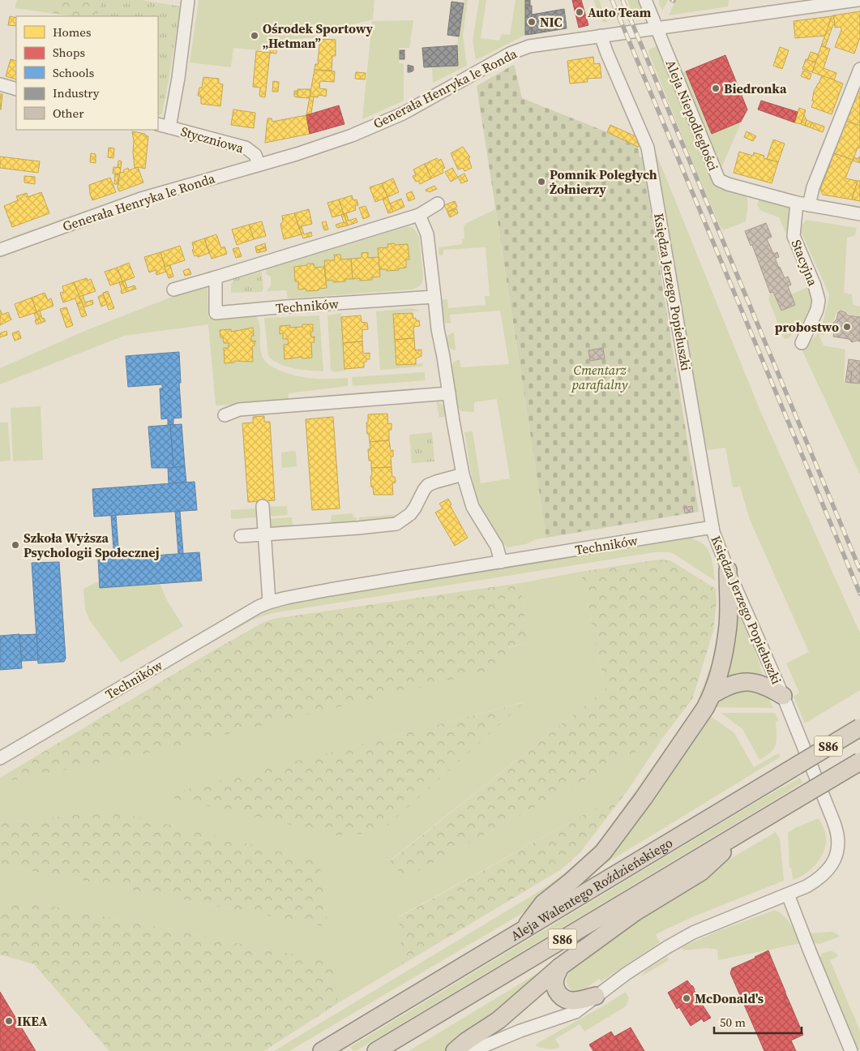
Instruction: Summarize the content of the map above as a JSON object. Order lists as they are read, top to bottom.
{
  "streets": {
    "highway": ["S86", "Aleja Walentego Roździeńskiego"],
    "street": [
      "Generała Henryka le Ronda",
      "Aleja Niepodległości",
      "Styczniowa",
      "Stacyjna",
      "Księdza Jerzego Popiełuszki",
      "Techników"
    ]
  },
  "crossings": [
    ["Generała Henryka le Ronda", "Aleja Niepodległości"],
    ["Generała Henryka le Ronda", "Styczniowa"],
    ["Generała Henryka le Ronda", "Księdza Jerzego Popiełuszki"],
    ["Aleja Niepodległości", "Stacyjna"],
    ["Księdza Jerzego Popiełuszki", "Techników"]
  ],
  "parks": ["Cmentarz parafialny"],
  "places": [
    "Auto Team",
    "NIC",
    "Ośrodek Sportowy „Hetman”",
    "Biedronka",
    "Pomnik Poległych Żołnierzy",
    "probostwo",
    "Szkoła Wyższa Psychologii Społecznej",
    "McDonald's",
    "IKEA"
  ],
  "legend": [
    "Homes",
    "Shops",
    "Schools",
    "Industry",
    "Other"
  ],
  "scale_bar": "50 m"
}
